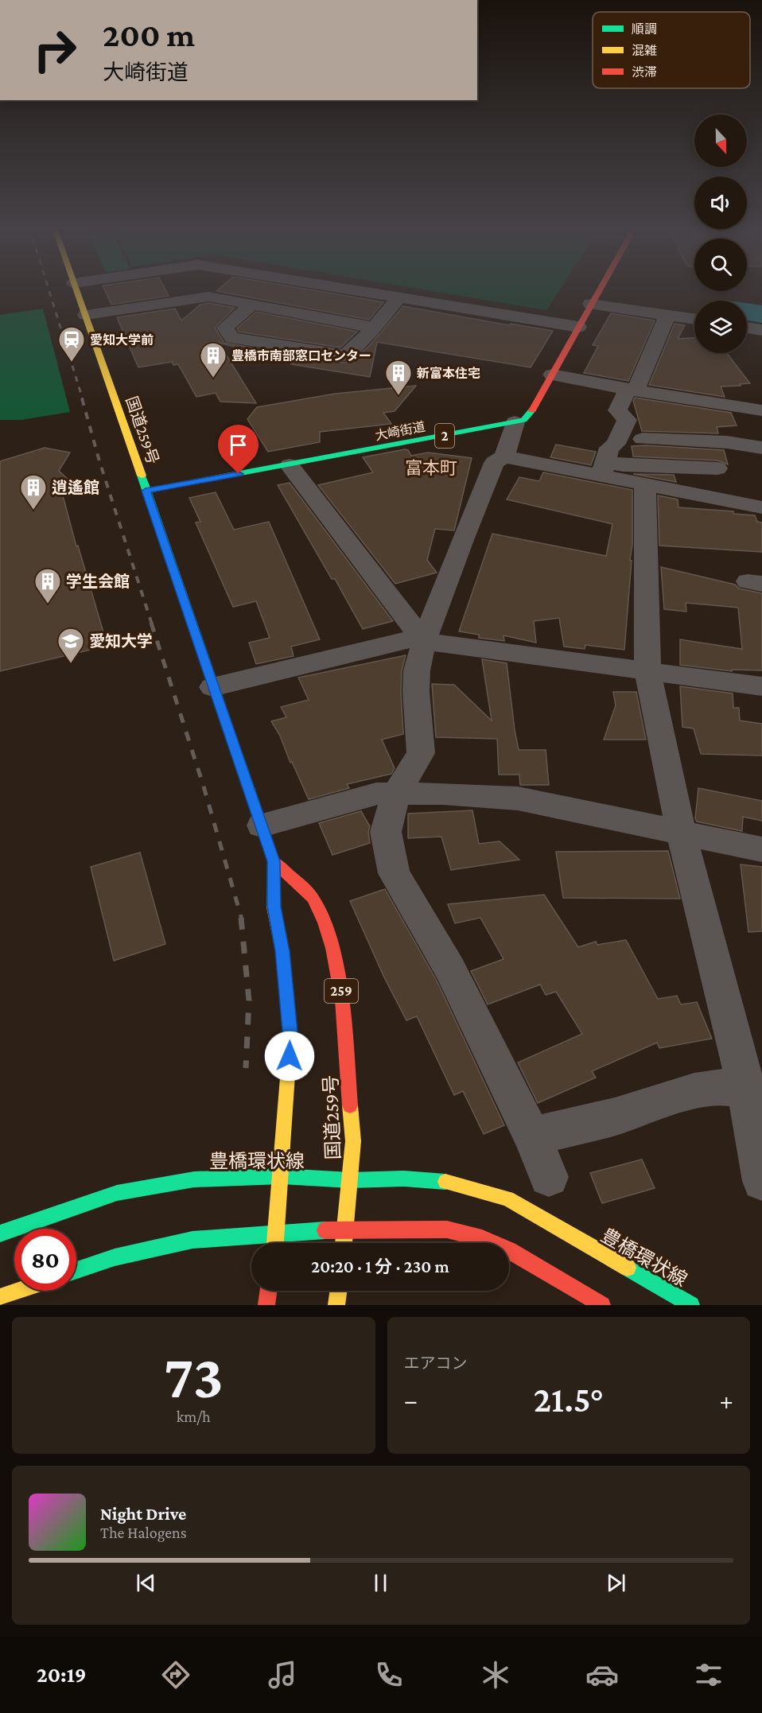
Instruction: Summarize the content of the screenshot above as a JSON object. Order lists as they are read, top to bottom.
{
  "streets": {
    "main road": [
      "国道259号",
      "大崎街道",
      "2",
      "259",
      "豊橋環状線"
    ]
  },
  "crossings": [
    ["国道259号", "大崎街道"],
    ["国道259号", "豊橋環状線"]
  ],
  "districts": ["富本町"],
  "places": {
    "station": ["愛知大学前"],
    "building": [
      "豊橋市南部窓口センター",
      "新富本住宅",
      "逍遙館",
      "学生会館"
    ],
    "school or university": ["愛知大学"]
  },
  "legend": ["順調", "混雑", "渋滞"],
  "north": "bottom",
  "page": {
    "turn": ["200 m", "大崎街道"],
    "limit": "80",
    "trip": "20:20 · 1 分 · 230 m",
    "tile": [
      ["73", "km/h"],
      "エアコン"
    ],
    "heat": ["−", "21.5°", "+"],
    "song": ["Night Drive", "The Halogens"],
    "tabs": "20:19"
  }
}
